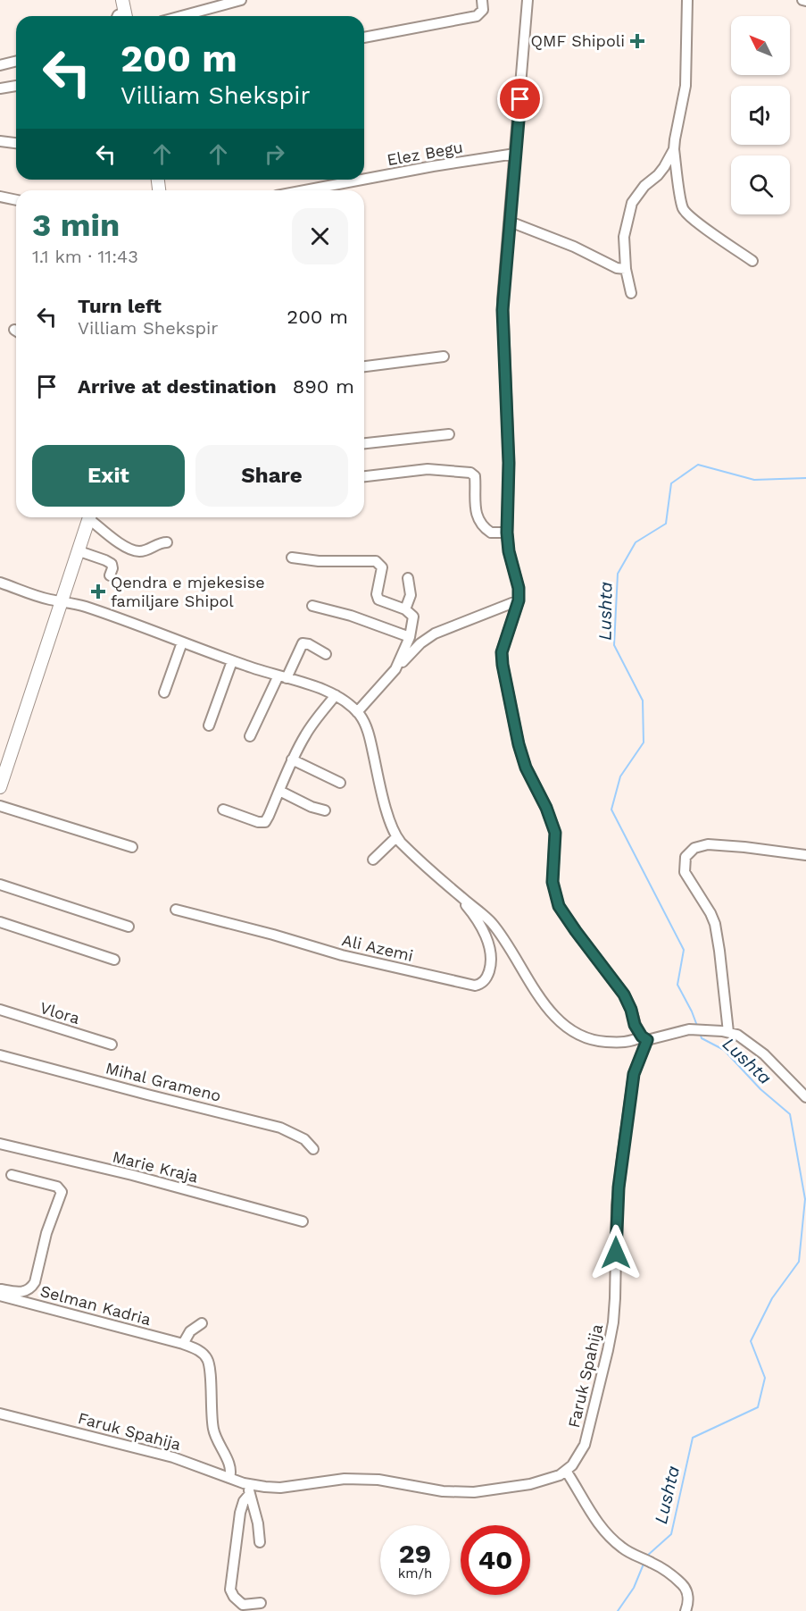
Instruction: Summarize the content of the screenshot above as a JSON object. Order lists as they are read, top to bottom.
{
  "streets": {
    "street": [
      "Elez Begu",
      "Ali Azemi",
      "Vlora",
      "Mihal Grameno",
      "Marie Kraja",
      "Selman Kadria",
      "Faruk Spahija"
    ]
  },
  "crossings": [
    ["Selman Kadria", "Faruk Spahija"]
  ],
  "water": ["Lushta"],
  "places": {
    "health": ["QMF Shipoli", "Qendra e mjekesise familjare Shipol"]
  },
  "north": "top left",
  "page": {
    "turn": ["200 m", "Villiam Shekspir"],
    "heading": ["3 min", "1.1 km · 11:43"],
    "list": [
      {
        "name": "Turn left",
        "note": "Villiam Shekspir",
        "value": "200 m"
      },
      {
        "name": "Arrive at destination",
        "value": "890 m"
      }
    ],
    "buttons": ["Exit", "Share"],
    "speed": "29 km/h",
    "limit": "40"
  }
}
